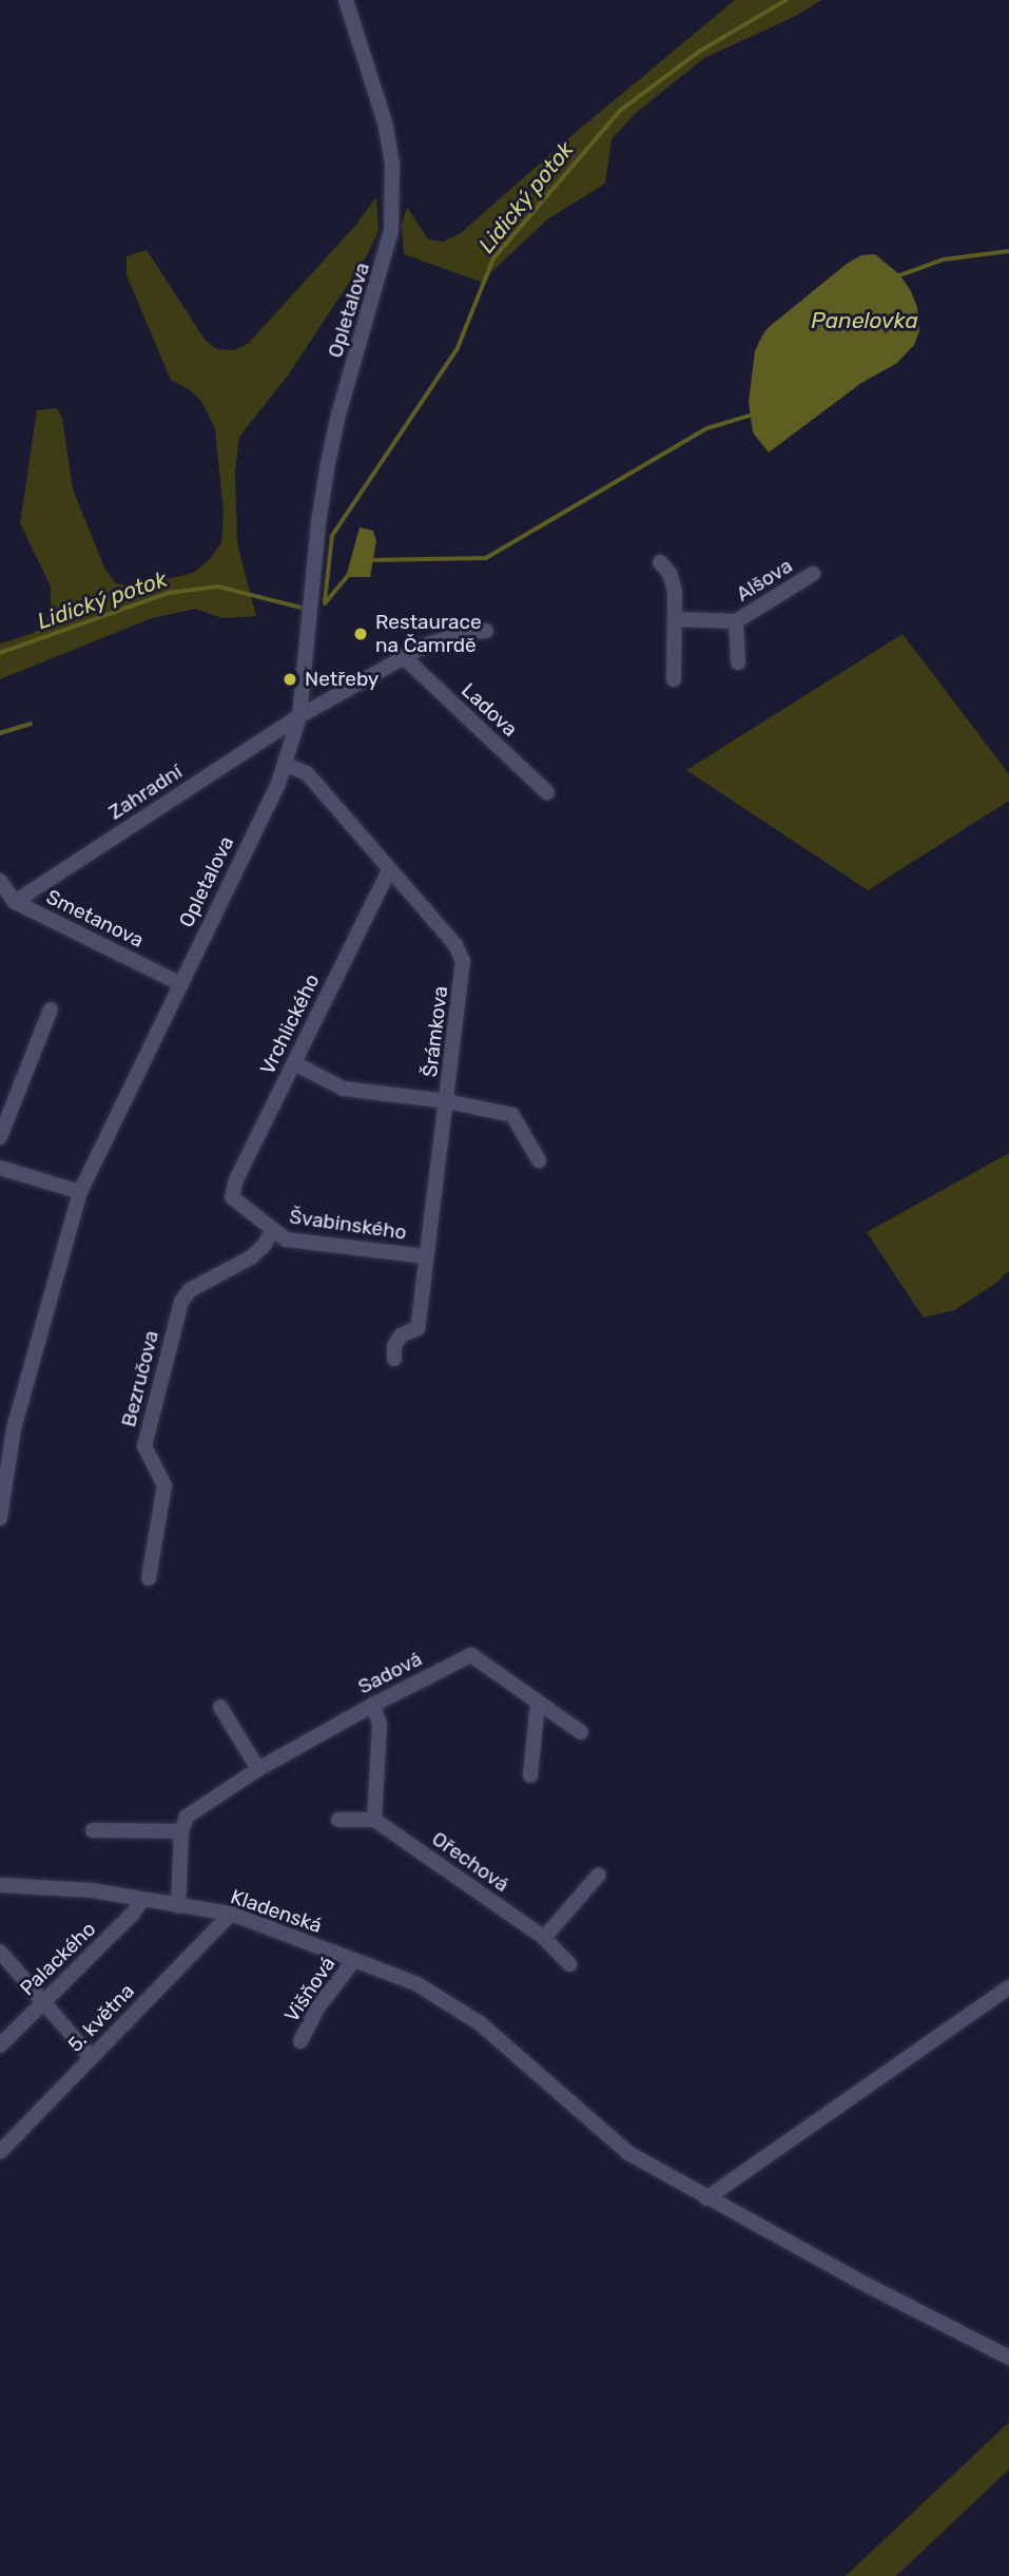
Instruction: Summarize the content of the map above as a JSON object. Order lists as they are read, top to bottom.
{
  "streets": {
    "street": [
      "Opletalova",
      "Alšova",
      "Ladova",
      "Zahradní",
      "Smetanova",
      "Vrchlického",
      "Šrámkova",
      "Švabinského",
      "Bezručova",
      "Sadová",
      "Ořechová",
      "Kladenská",
      "Palackého",
      "Višňová",
      "5. května"
    ]
  },
  "crossings": [
    ["Opletalova", "Zahradní"],
    ["Opletalova", "Smetanova"],
    ["Opletalova", "Šrámkova"],
    ["Zahradní", "Smetanova"],
    ["Vrchlického", "Šrámkova"],
    ["Vrchlického", "Švabinského"],
    ["Šrámkova", "Švabinského"],
    ["Švabinského", "Bezručova"],
    ["Kladenská", "Palackého"],
    ["Kladenská", "Višňová"],
    ["Kladenská", "5. května"]
  ],
  "water": ["Lidický potok", "Panelovka"],
  "places": ["Restaurace na Čamrdě", "Netřeby"]
}
